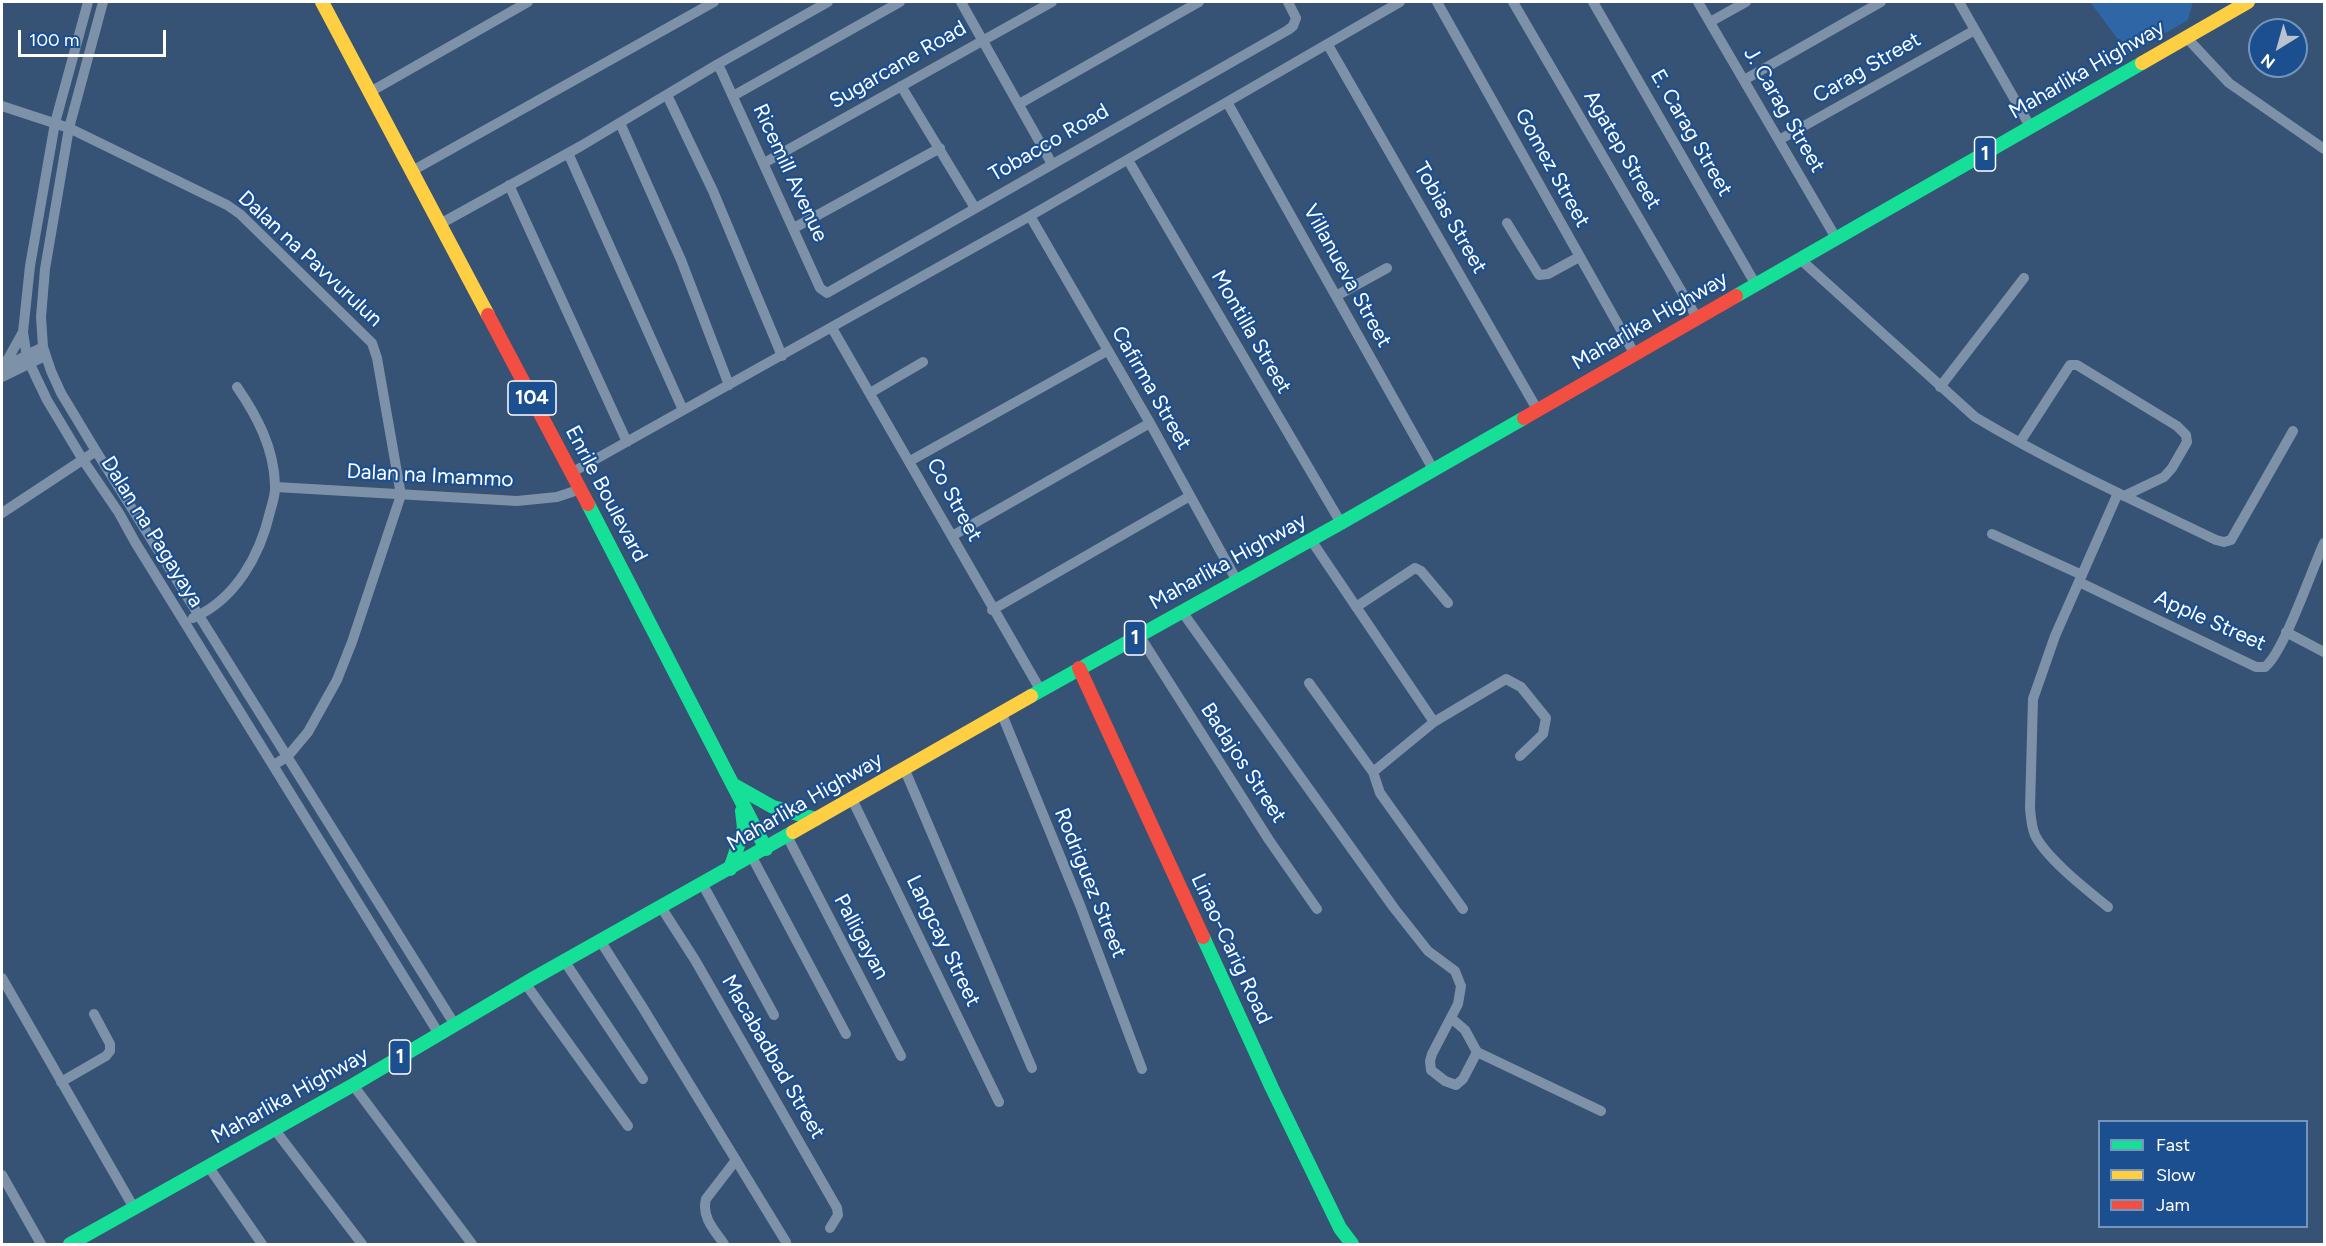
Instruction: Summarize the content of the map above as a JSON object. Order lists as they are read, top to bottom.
{
  "streets": {
    "main road": [
      "Maharlika Highway",
      "1",
      "104",
      "Enrile Boulevard",
      "Linao-Carig Road"
    ],
    "street": [
      "Sugarcane Road",
      "Carag Street",
      "J. Carag Street",
      "E. Carag Street",
      "Tobacco Road",
      "Agatep Street",
      "Gomez Street",
      "Ricemill Avenue",
      "Tobias Street",
      "Dalan na Pavvurulun",
      "Villanueva Street",
      "Montilla Street",
      "Cafirma Street",
      "Dalan na Imammo",
      "Co Street",
      "Dalan na Pagayaya",
      "Apple Street",
      "Badajos Street",
      "Rodriguez Street",
      "Palligayan",
      "Langcay Street",
      "Macabadbad Street"
    ]
  },
  "crossings": [
    ["Sugarcane Road", "Ricemill Avenue"],
    ["Carag Street", "J. Carag Street"],
    ["Maharlika Highway", "J. Carag Street"],
    ["Maharlika Highway", "E. Carag Street"],
    ["Maharlika Highway", "Agatep Street"],
    ["Maharlika Highway", "Gomez Street"],
    ["Maharlika Highway", "Tobias Street"],
    ["Maharlika Highway", "Villanueva Street"],
    ["Maharlika Highway", "Montilla Street"],
    ["Maharlika Highway", "Cafirma Street"],
    ["Maharlika Highway", "Enrile Boulevard"],
    ["Maharlika Highway", "Co Street"],
    ["Maharlika Highway", "Dalan na Pagayaya"],
    ["Maharlika Highway", "Badajos Street"],
    ["Maharlika Highway", "Rodriguez Street"],
    ["Maharlika Highway", "Palligayan"],
    ["Maharlika Highway", "Langcay Street"],
    ["Maharlika Highway", "Linao-Carig Road"],
    ["Maharlika Highway", "Macabadbad Street"],
    ["Tobacco Road", "Ricemill Avenue"],
    ["Dalan na Pavvurulun", "Dalan na Imammo"],
    ["Dalan na Pavvurulun", "Dalan na Pagayaya"],
    ["Dalan na Imammo", "Enrile Boulevard"]
  ],
  "legend": ["Fast", "Slow", "Jam"],
  "scale_bar": "100 m",
  "north": "bottom left"
}
